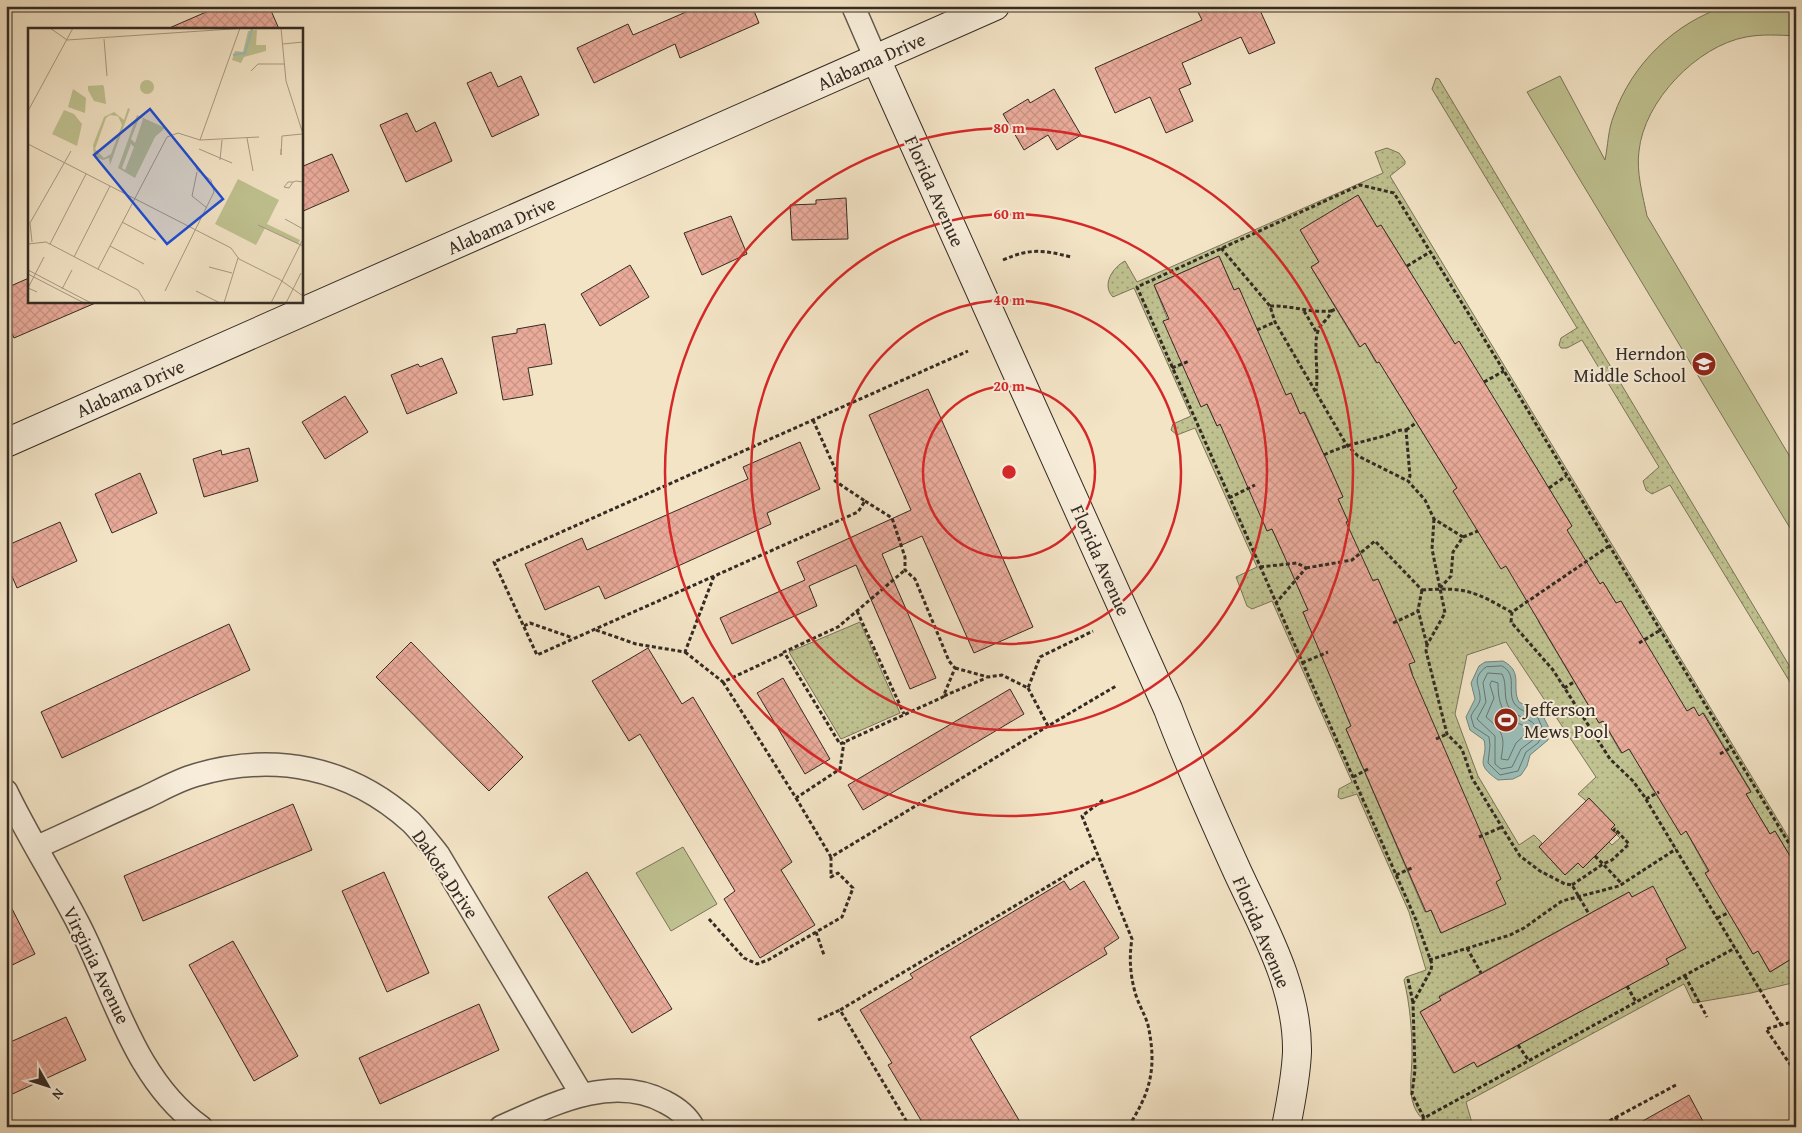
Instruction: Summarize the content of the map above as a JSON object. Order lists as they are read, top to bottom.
{
  "streets": {
    "street": [
      "Alabama Drive",
      "Florida Avenue",
      "Dakota Drive",
      "Virginia Avenue"
    ]
  },
  "crossings": [
    ["Alabama Drive", "Florida Avenue"],
    ["Dakota Drive", "Virginia Avenue"]
  ],
  "places": {
    "school or university": ["Herndon Middle School"],
    "sports": ["Jefferson Mews Pool"]
  },
  "north": "bottom right",
  "rings": [
    "80 m",
    "60 m",
    "40 m",
    "20 m"
  ]
}
